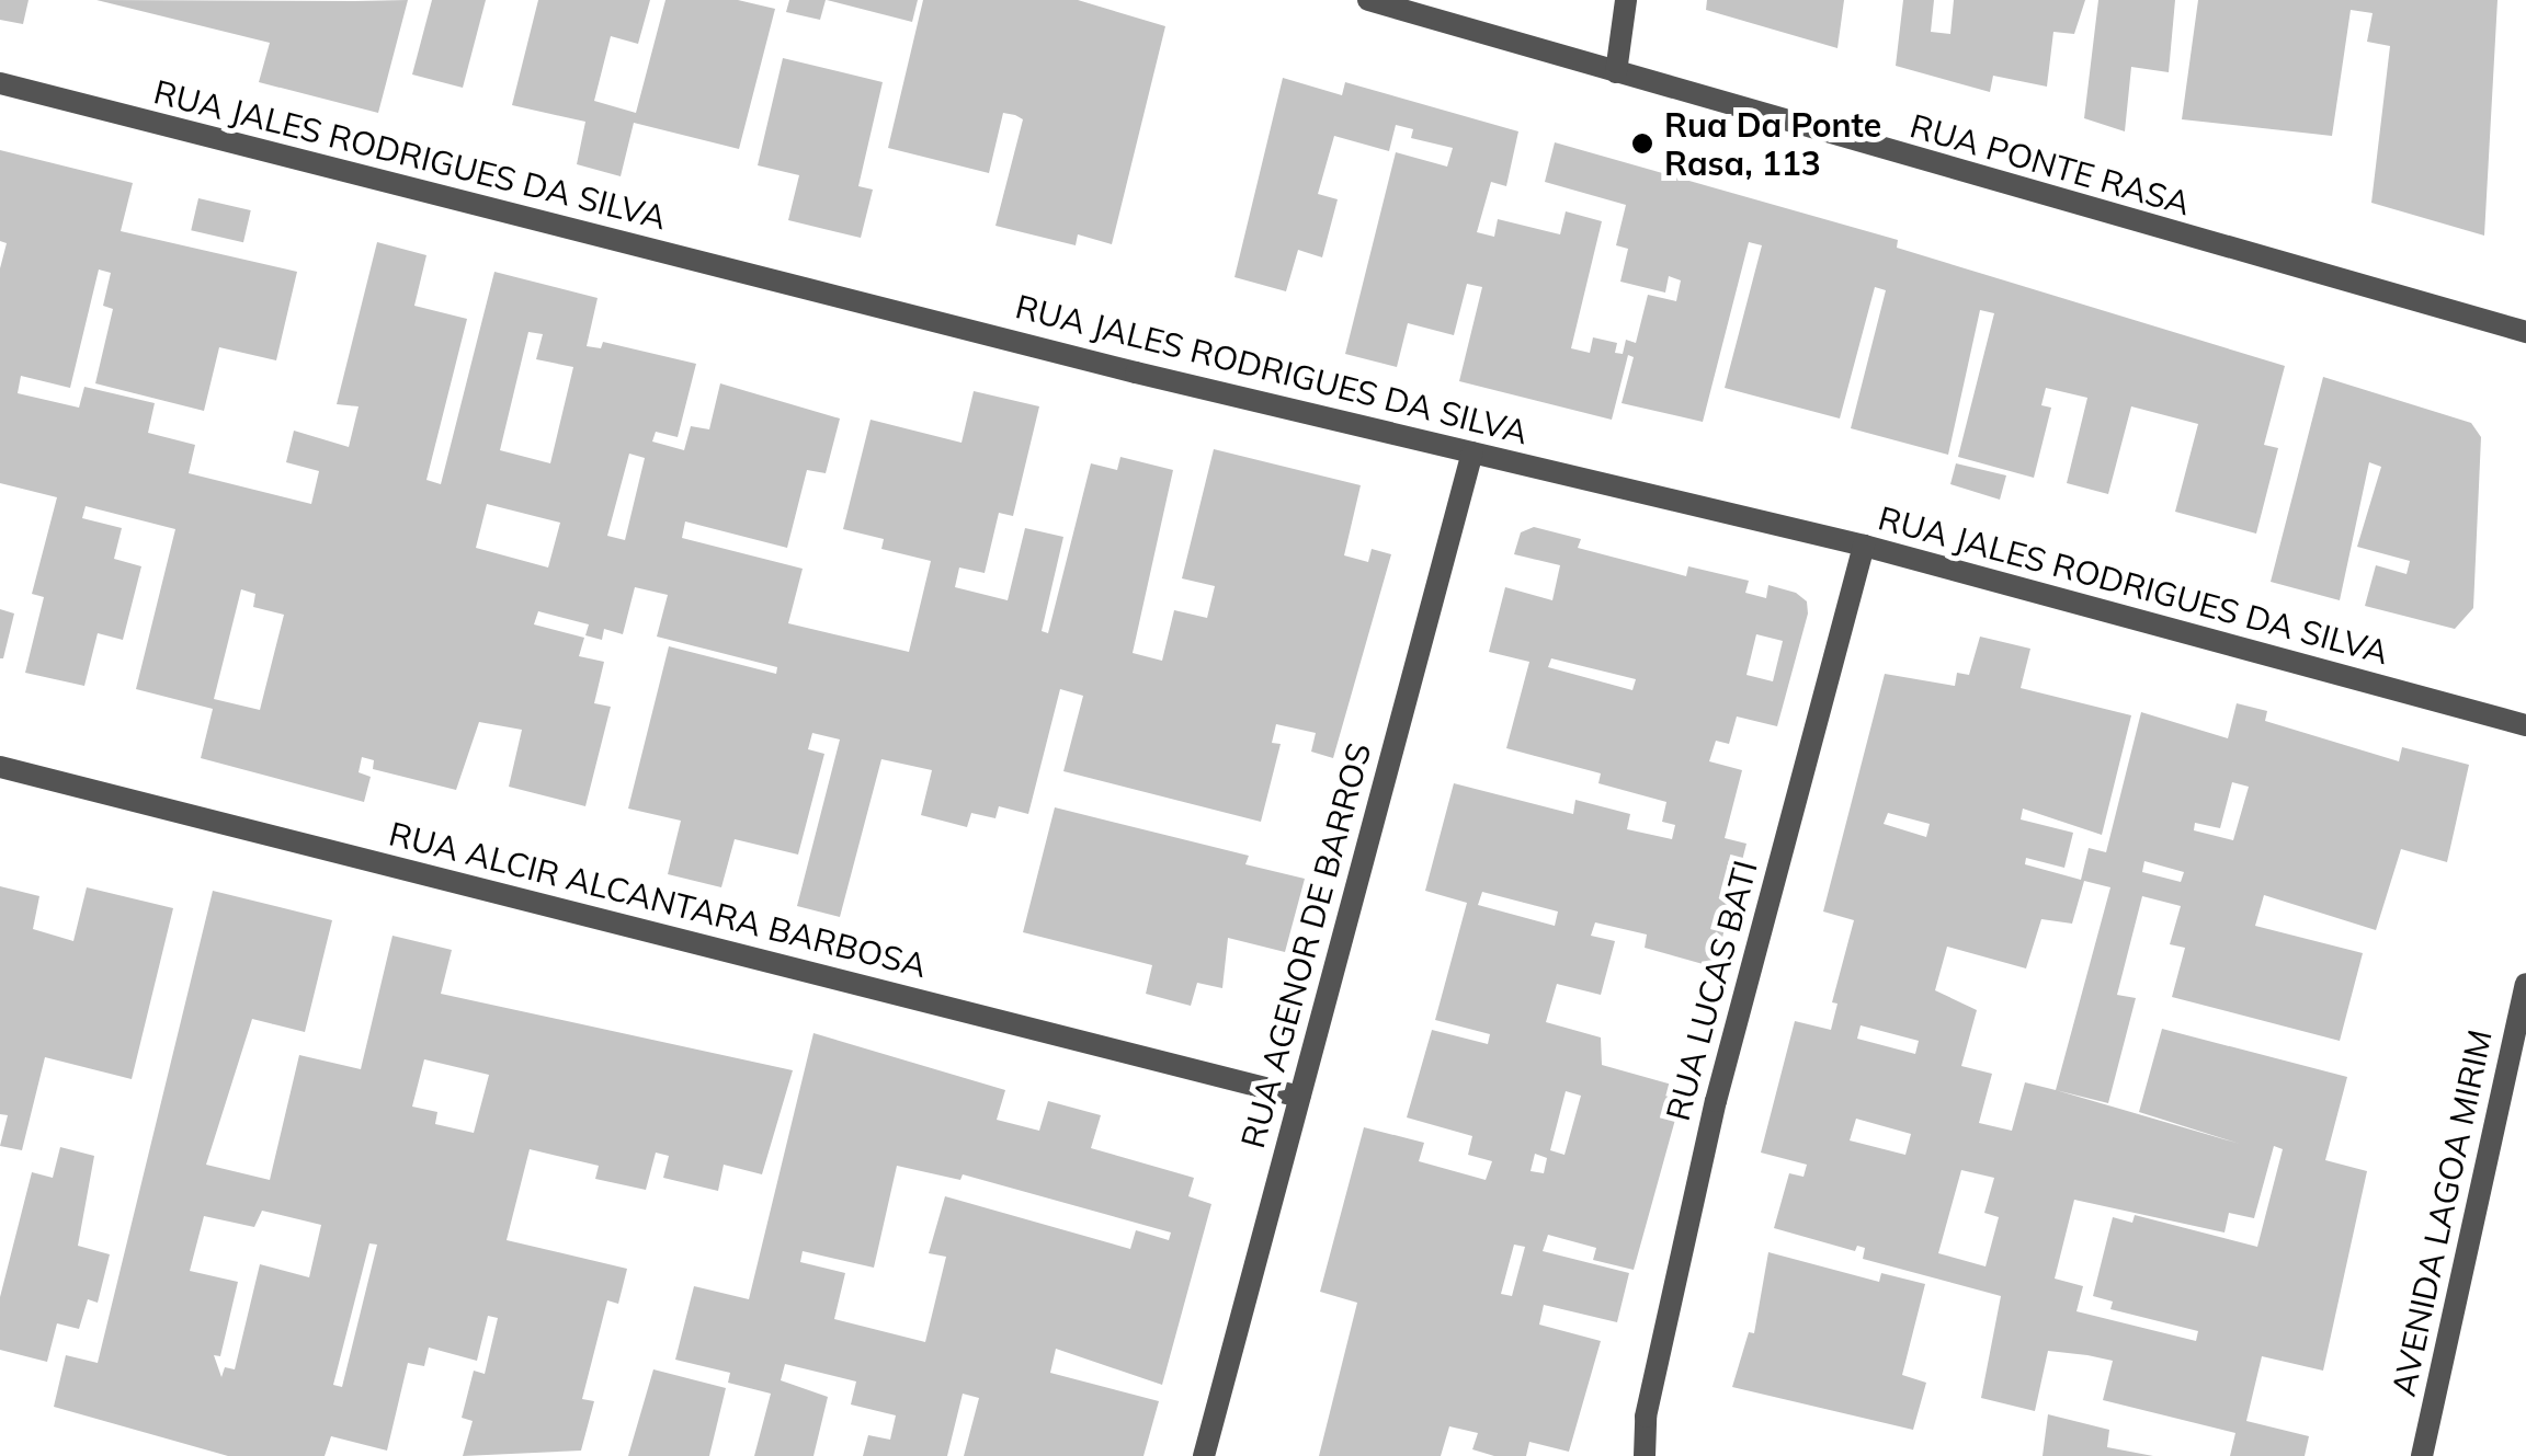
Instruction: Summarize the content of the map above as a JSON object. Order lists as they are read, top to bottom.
{
  "streets": {
    "street": [
      "RUA JALES RODRIGUES DA SILVA",
      "RUA PONTE RASA",
      "RUA ALCIR ALCANTARA BARBOSA",
      "RUA AGENOR DE BARROS",
      "RUA LUCAS BATI",
      "AVENIDA LAGOA MIRIM"
    ]
  },
  "crossings": [
    ["RUA JALES RODRIGUES DA SILVA", "RUA AGENOR DE BARROS"],
    ["RUA JALES RODRIGUES DA SILVA", "RUA LUCAS BATI"],
    ["RUA ALCIR ALCANTARA BARBOSA", "RUA AGENOR DE BARROS"]
  ],
  "places": ["Rua Da Ponte Rasa, 113"]
}
